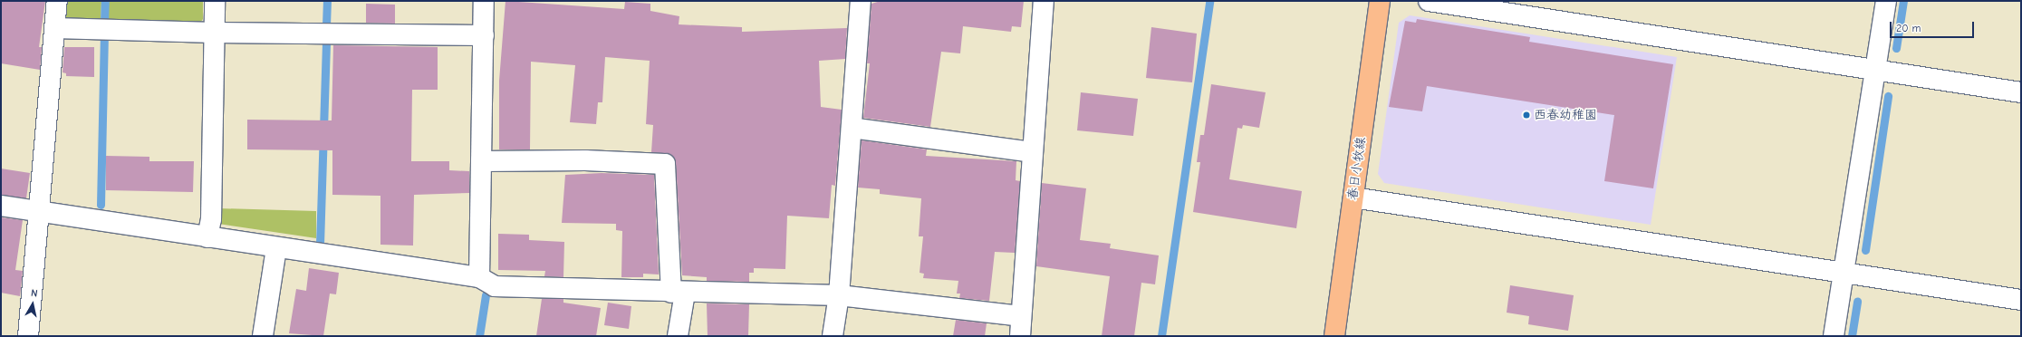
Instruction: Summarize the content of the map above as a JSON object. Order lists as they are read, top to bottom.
{
  "streets": {
    "main road": ["春日小牧線"]
  },
  "places": ["西春幼稚園"],
  "scale_bar": "20 m",
  "north": "top"
}
